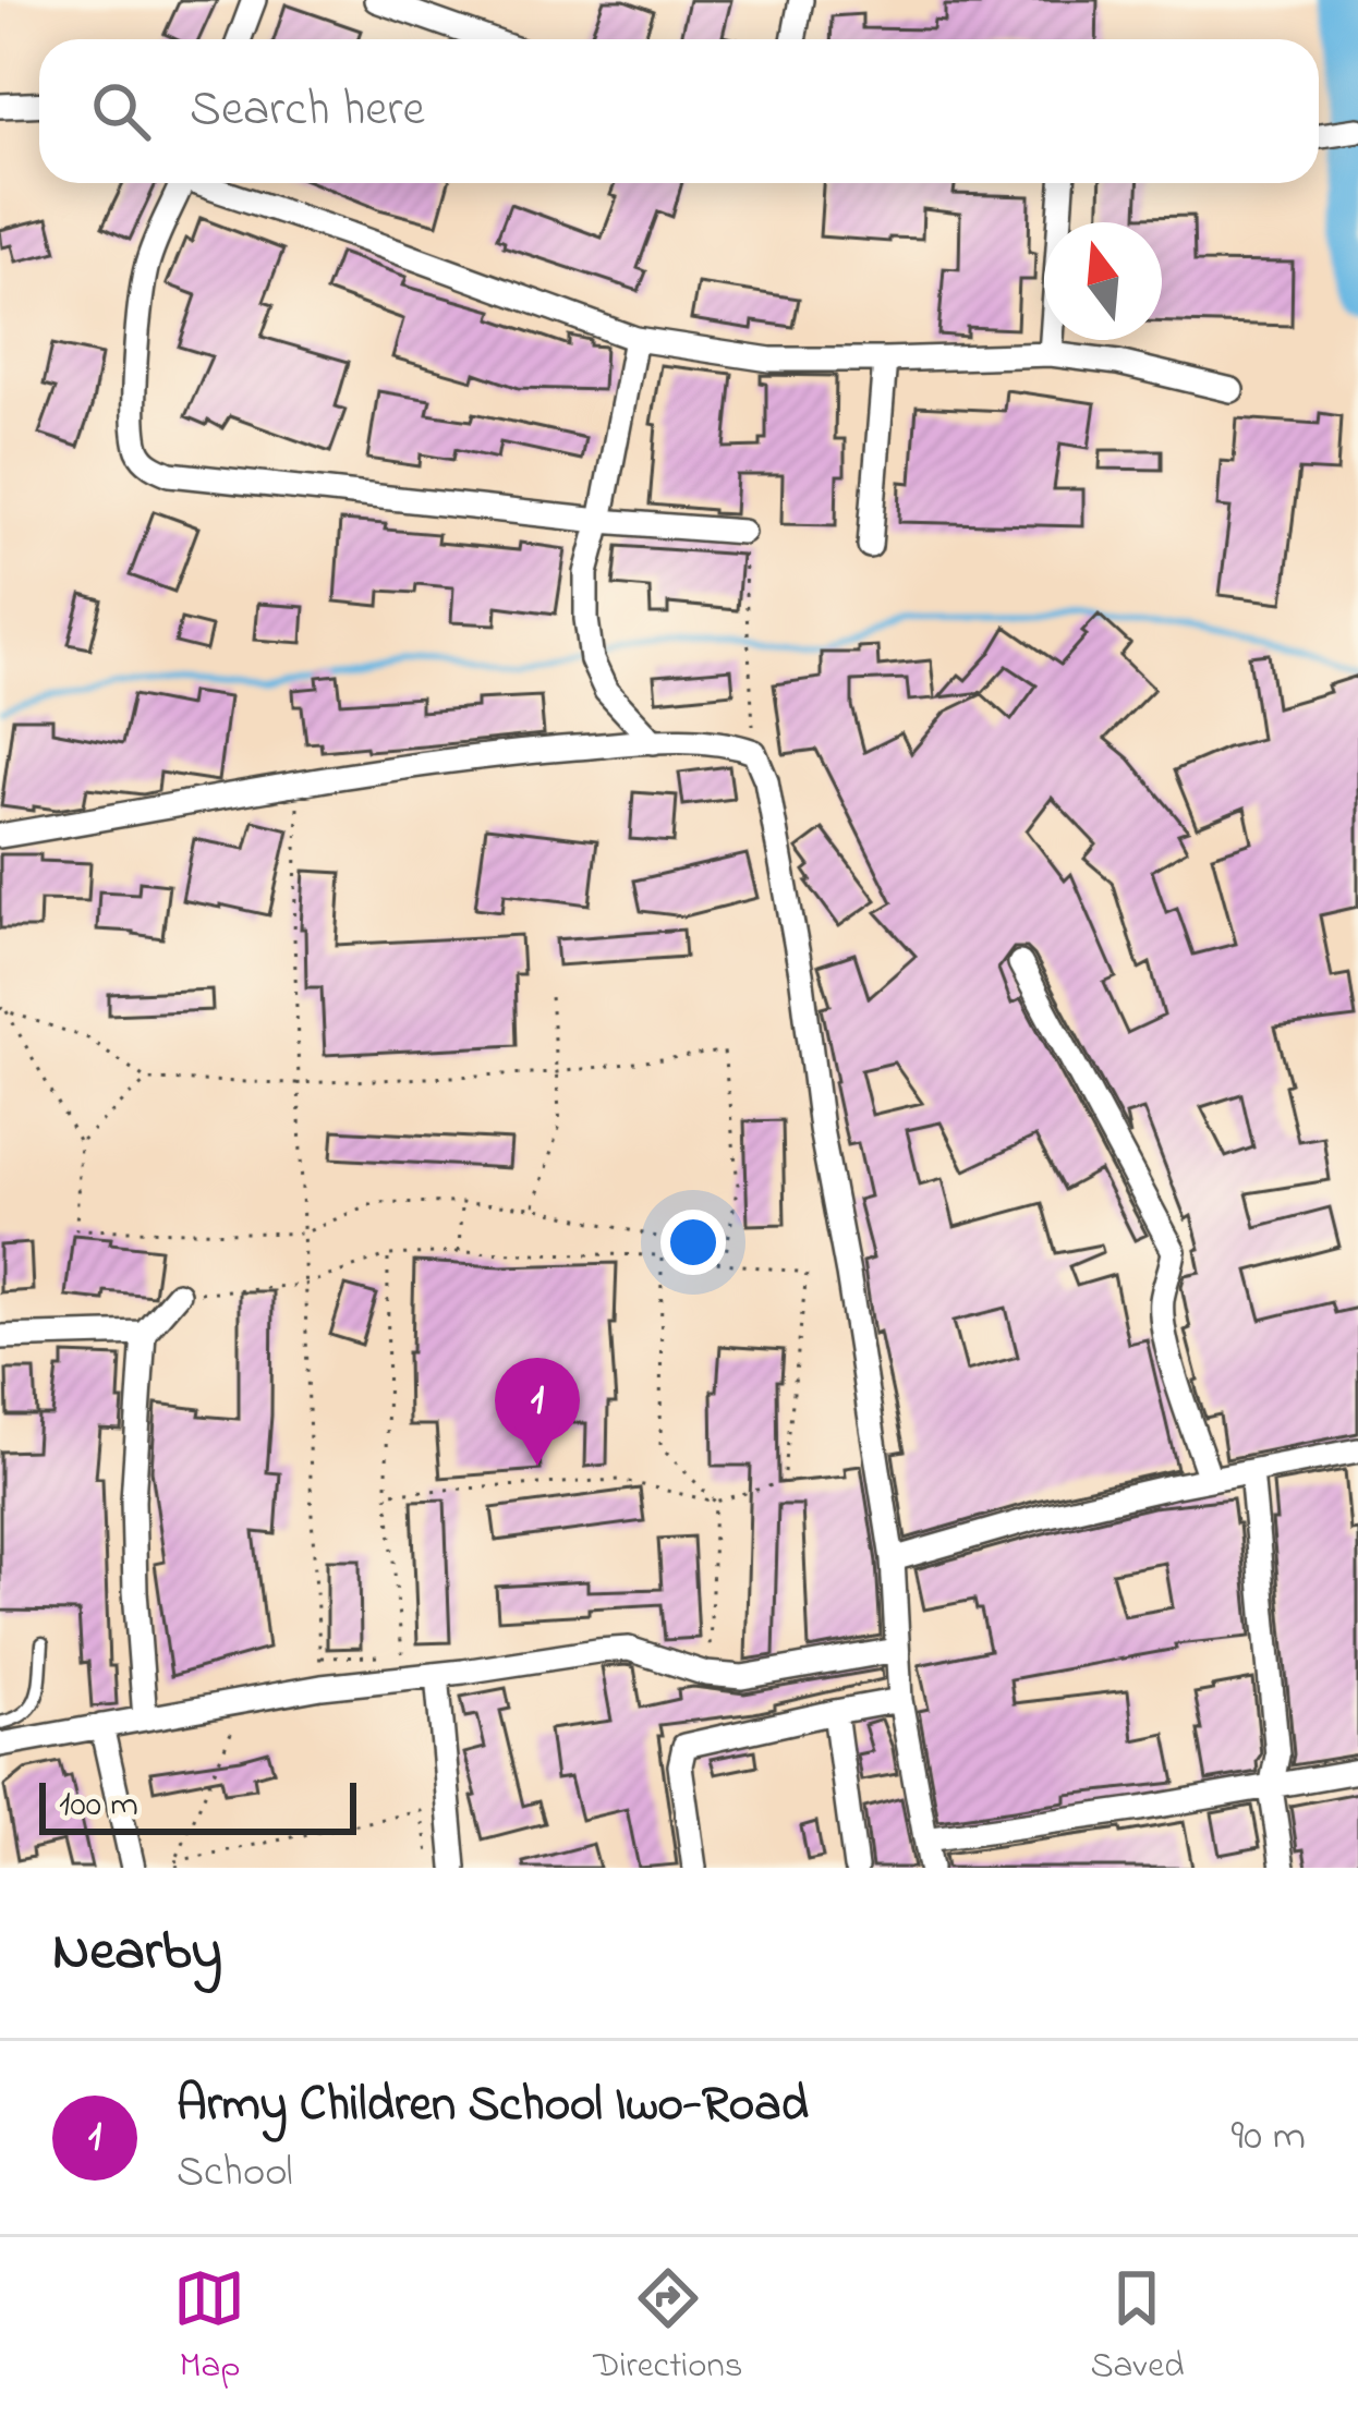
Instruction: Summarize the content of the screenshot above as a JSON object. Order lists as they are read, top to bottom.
{
  "scale_bar": "100 m",
  "north": "top",
  "page": {
    "search": "Search here",
    "pins": "1",
    "scale": "100 m",
    "heading": "Nearby",
    "list": [
      {
        "mark": "1",
        "name": "Army Children School Iwo-Road",
        "note": "School",
        "value": "90 m"
      }
    ],
    "nav": ["Map", "Directions", "Saved"]
  }
}
